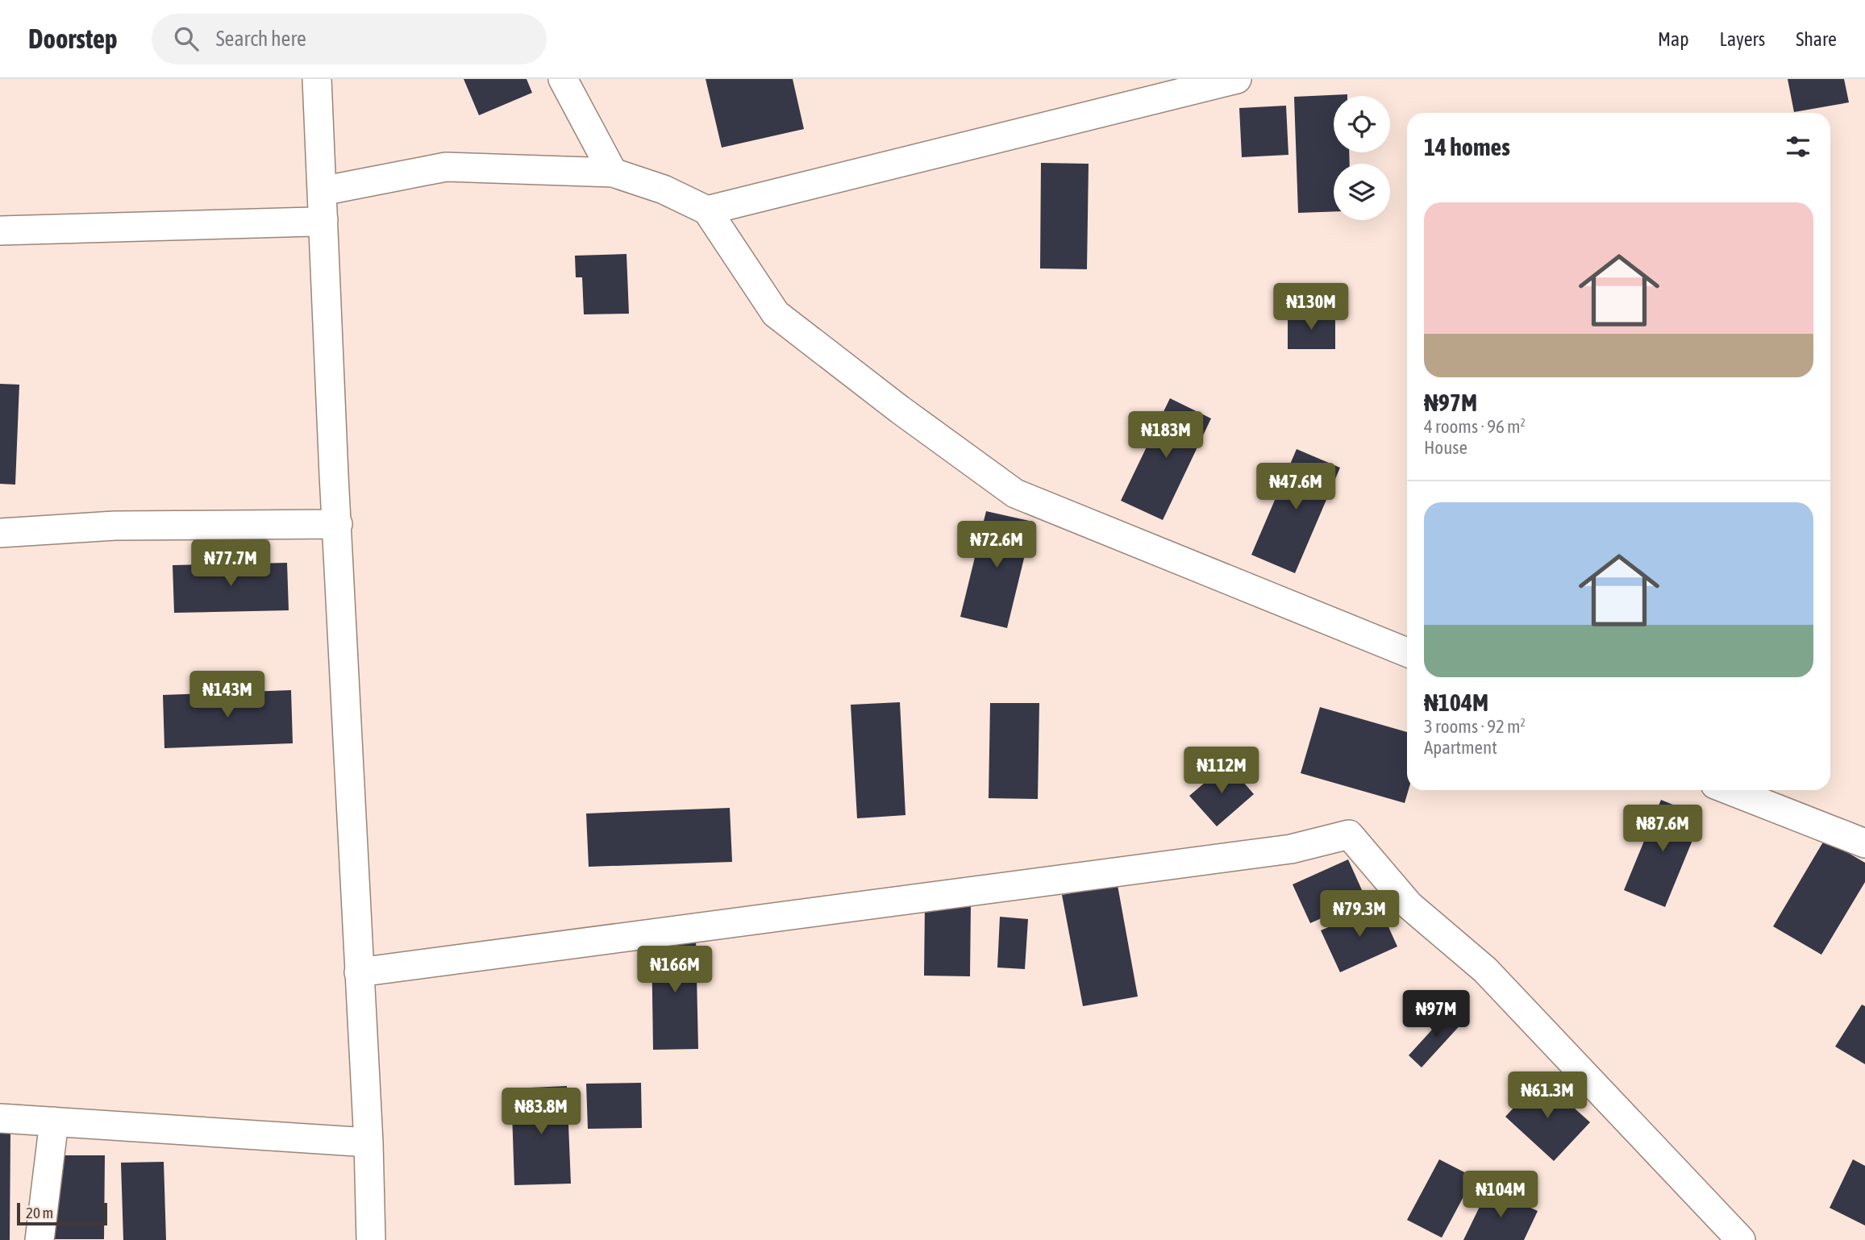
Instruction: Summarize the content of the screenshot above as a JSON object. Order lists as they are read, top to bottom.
{
  "scale_bar": "20 m",
  "page": {
    "header": "Doorstep",
    "search": "Search here",
    "nav": ["Map", "Layers", "Share"],
    "heading": "14 homes",
    "list": [
      {
        "name": "₦97M",
        "note": "4 rooms · 96 m² · House"
      },
      {
        "name": "₦104M",
        "note": "3 rooms · 92 m² · Apartment"
      }
    ],
    "price": [
      "₦130M",
      "₦183M",
      "₦47.6M",
      "₦72.6M",
      "₦77.7M",
      "₦143M",
      "₦112M",
      "₦87.6M",
      "₦79.3M",
      "₦166M",
      "₦97M",
      "₦61.3M",
      "₦83.8M",
      "₦104M"
    ],
    "scale": "20 m"
  }
}
